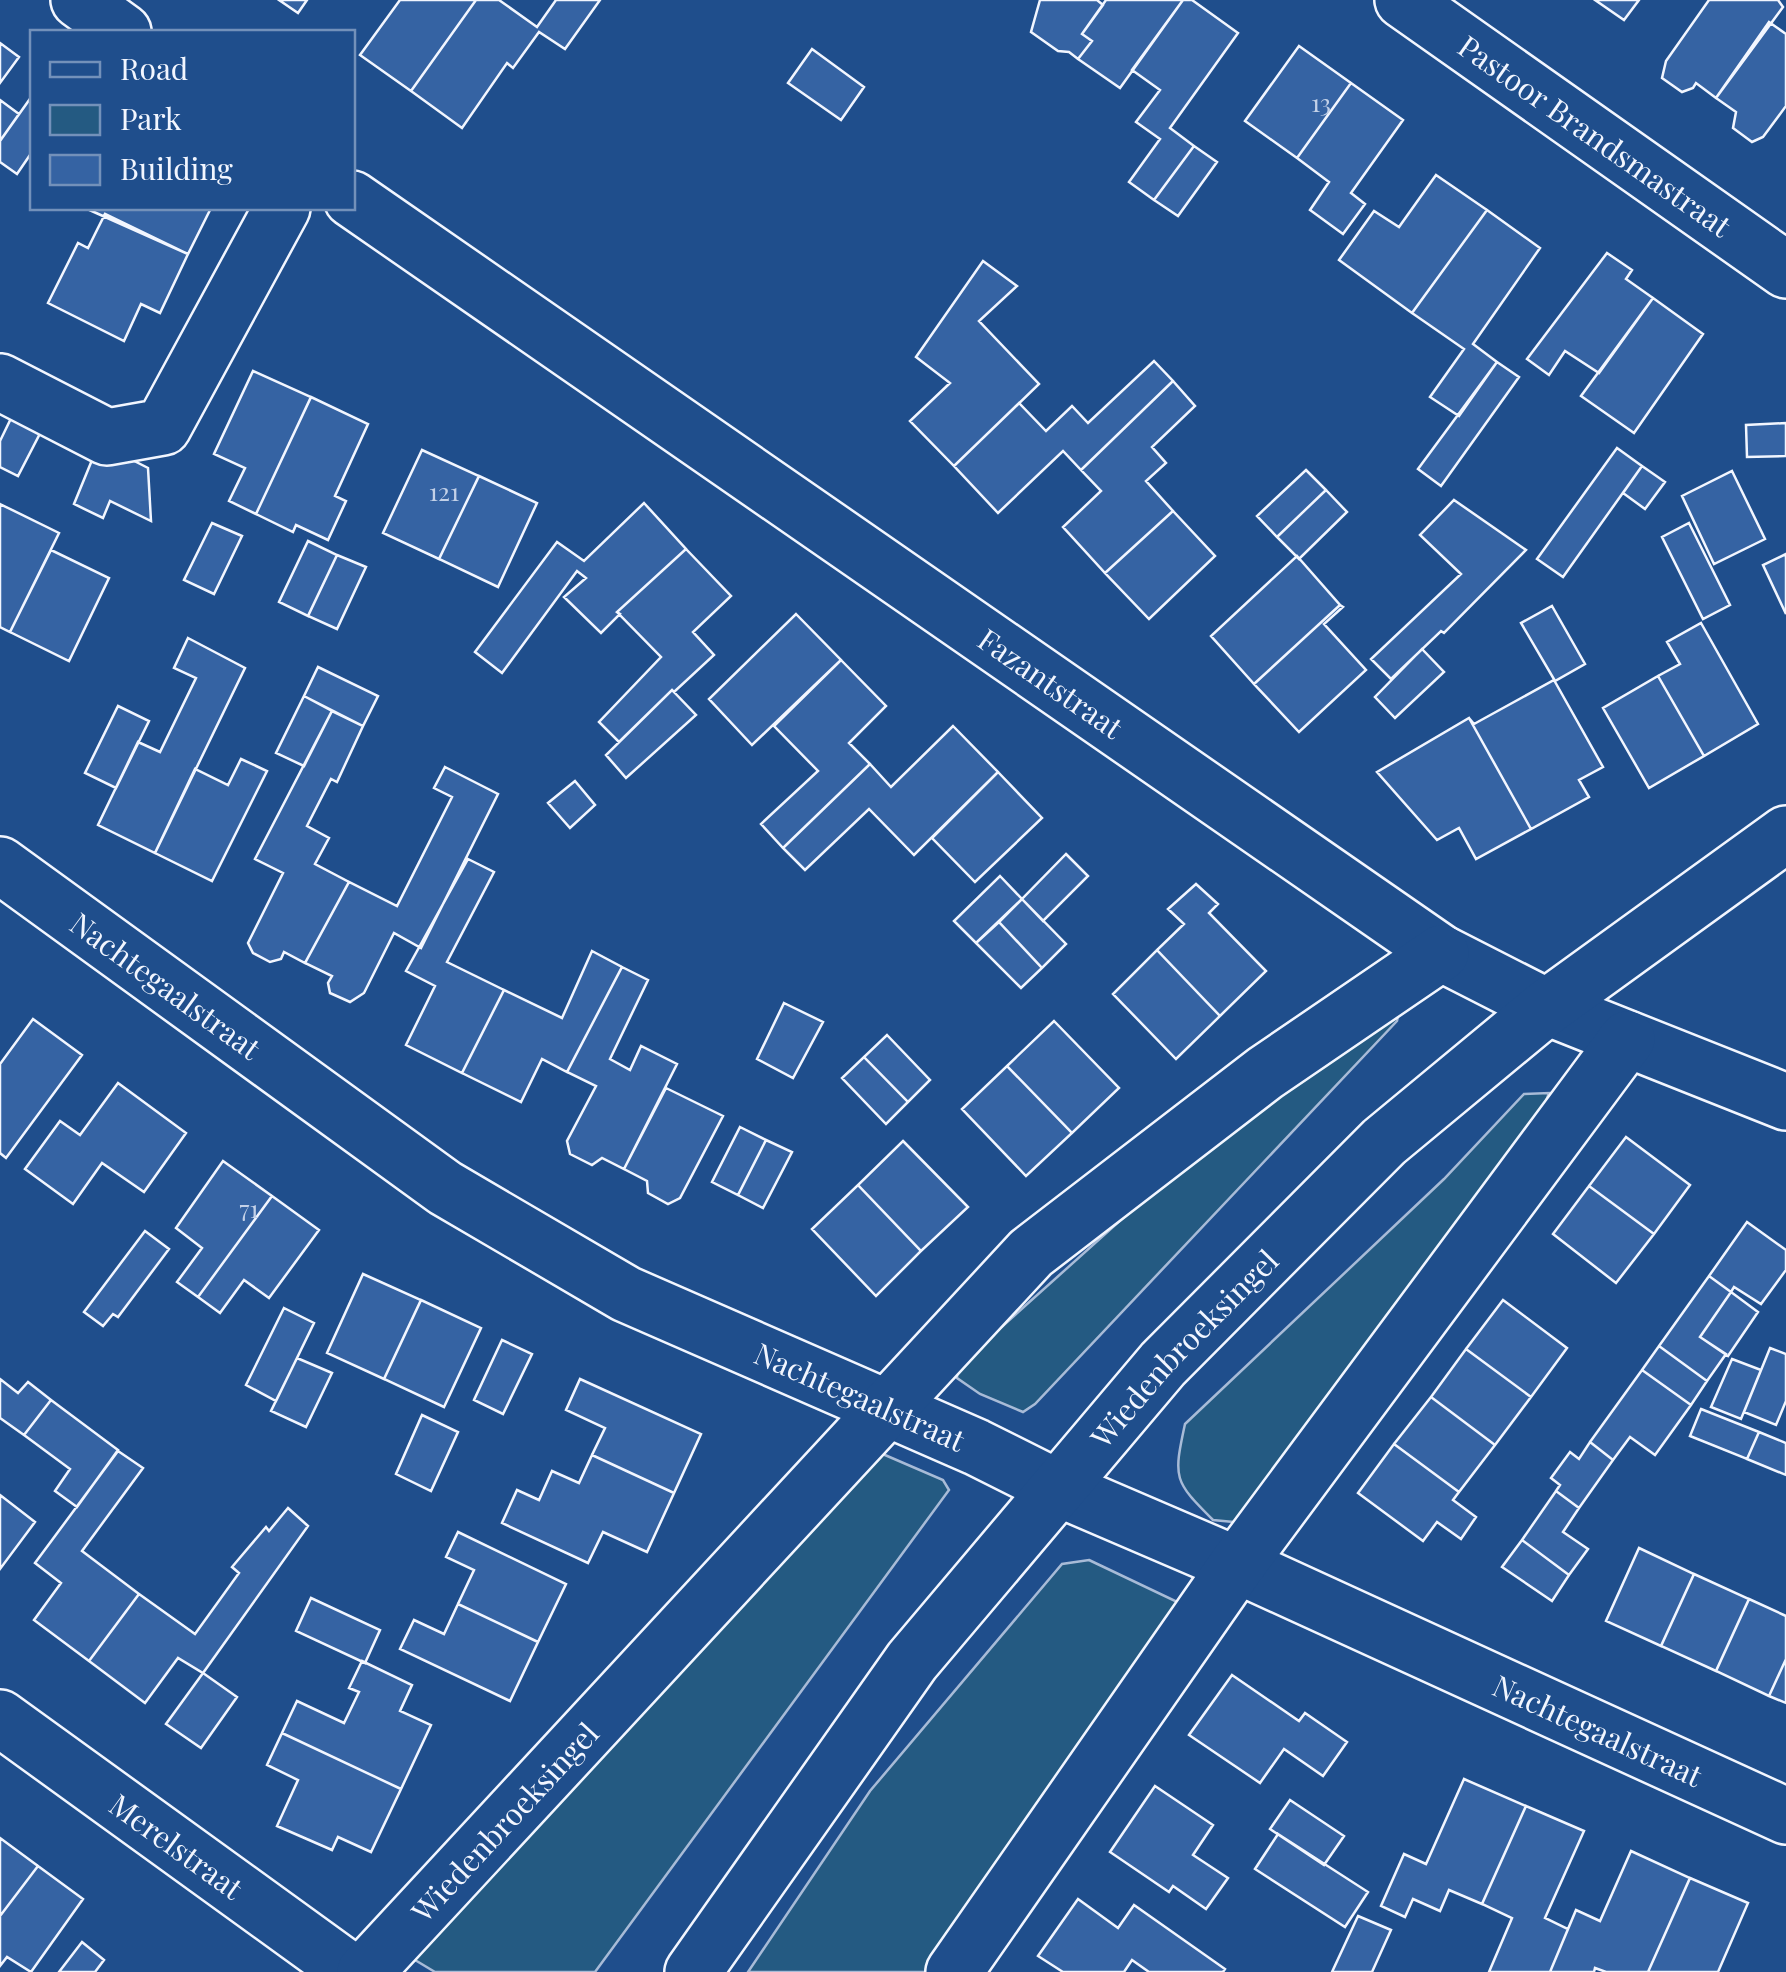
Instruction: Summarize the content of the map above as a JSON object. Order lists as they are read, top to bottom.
{
  "streets": {
    "street": [
      "Pastoor Brandsmastraat",
      "Fazantstraat",
      "Nachtegaalstraat",
      "Wiedenbroeksingel",
      "Merelstraat"
    ]
  },
  "crossings": [
    ["Fazantstraat", "Wiedenbroeksingel"],
    ["Nachtegaalstraat", "Wiedenbroeksingel"]
  ],
  "house_numbers": ["13", "121", "71"],
  "legend": ["Road", "Park", "Building"]
}
